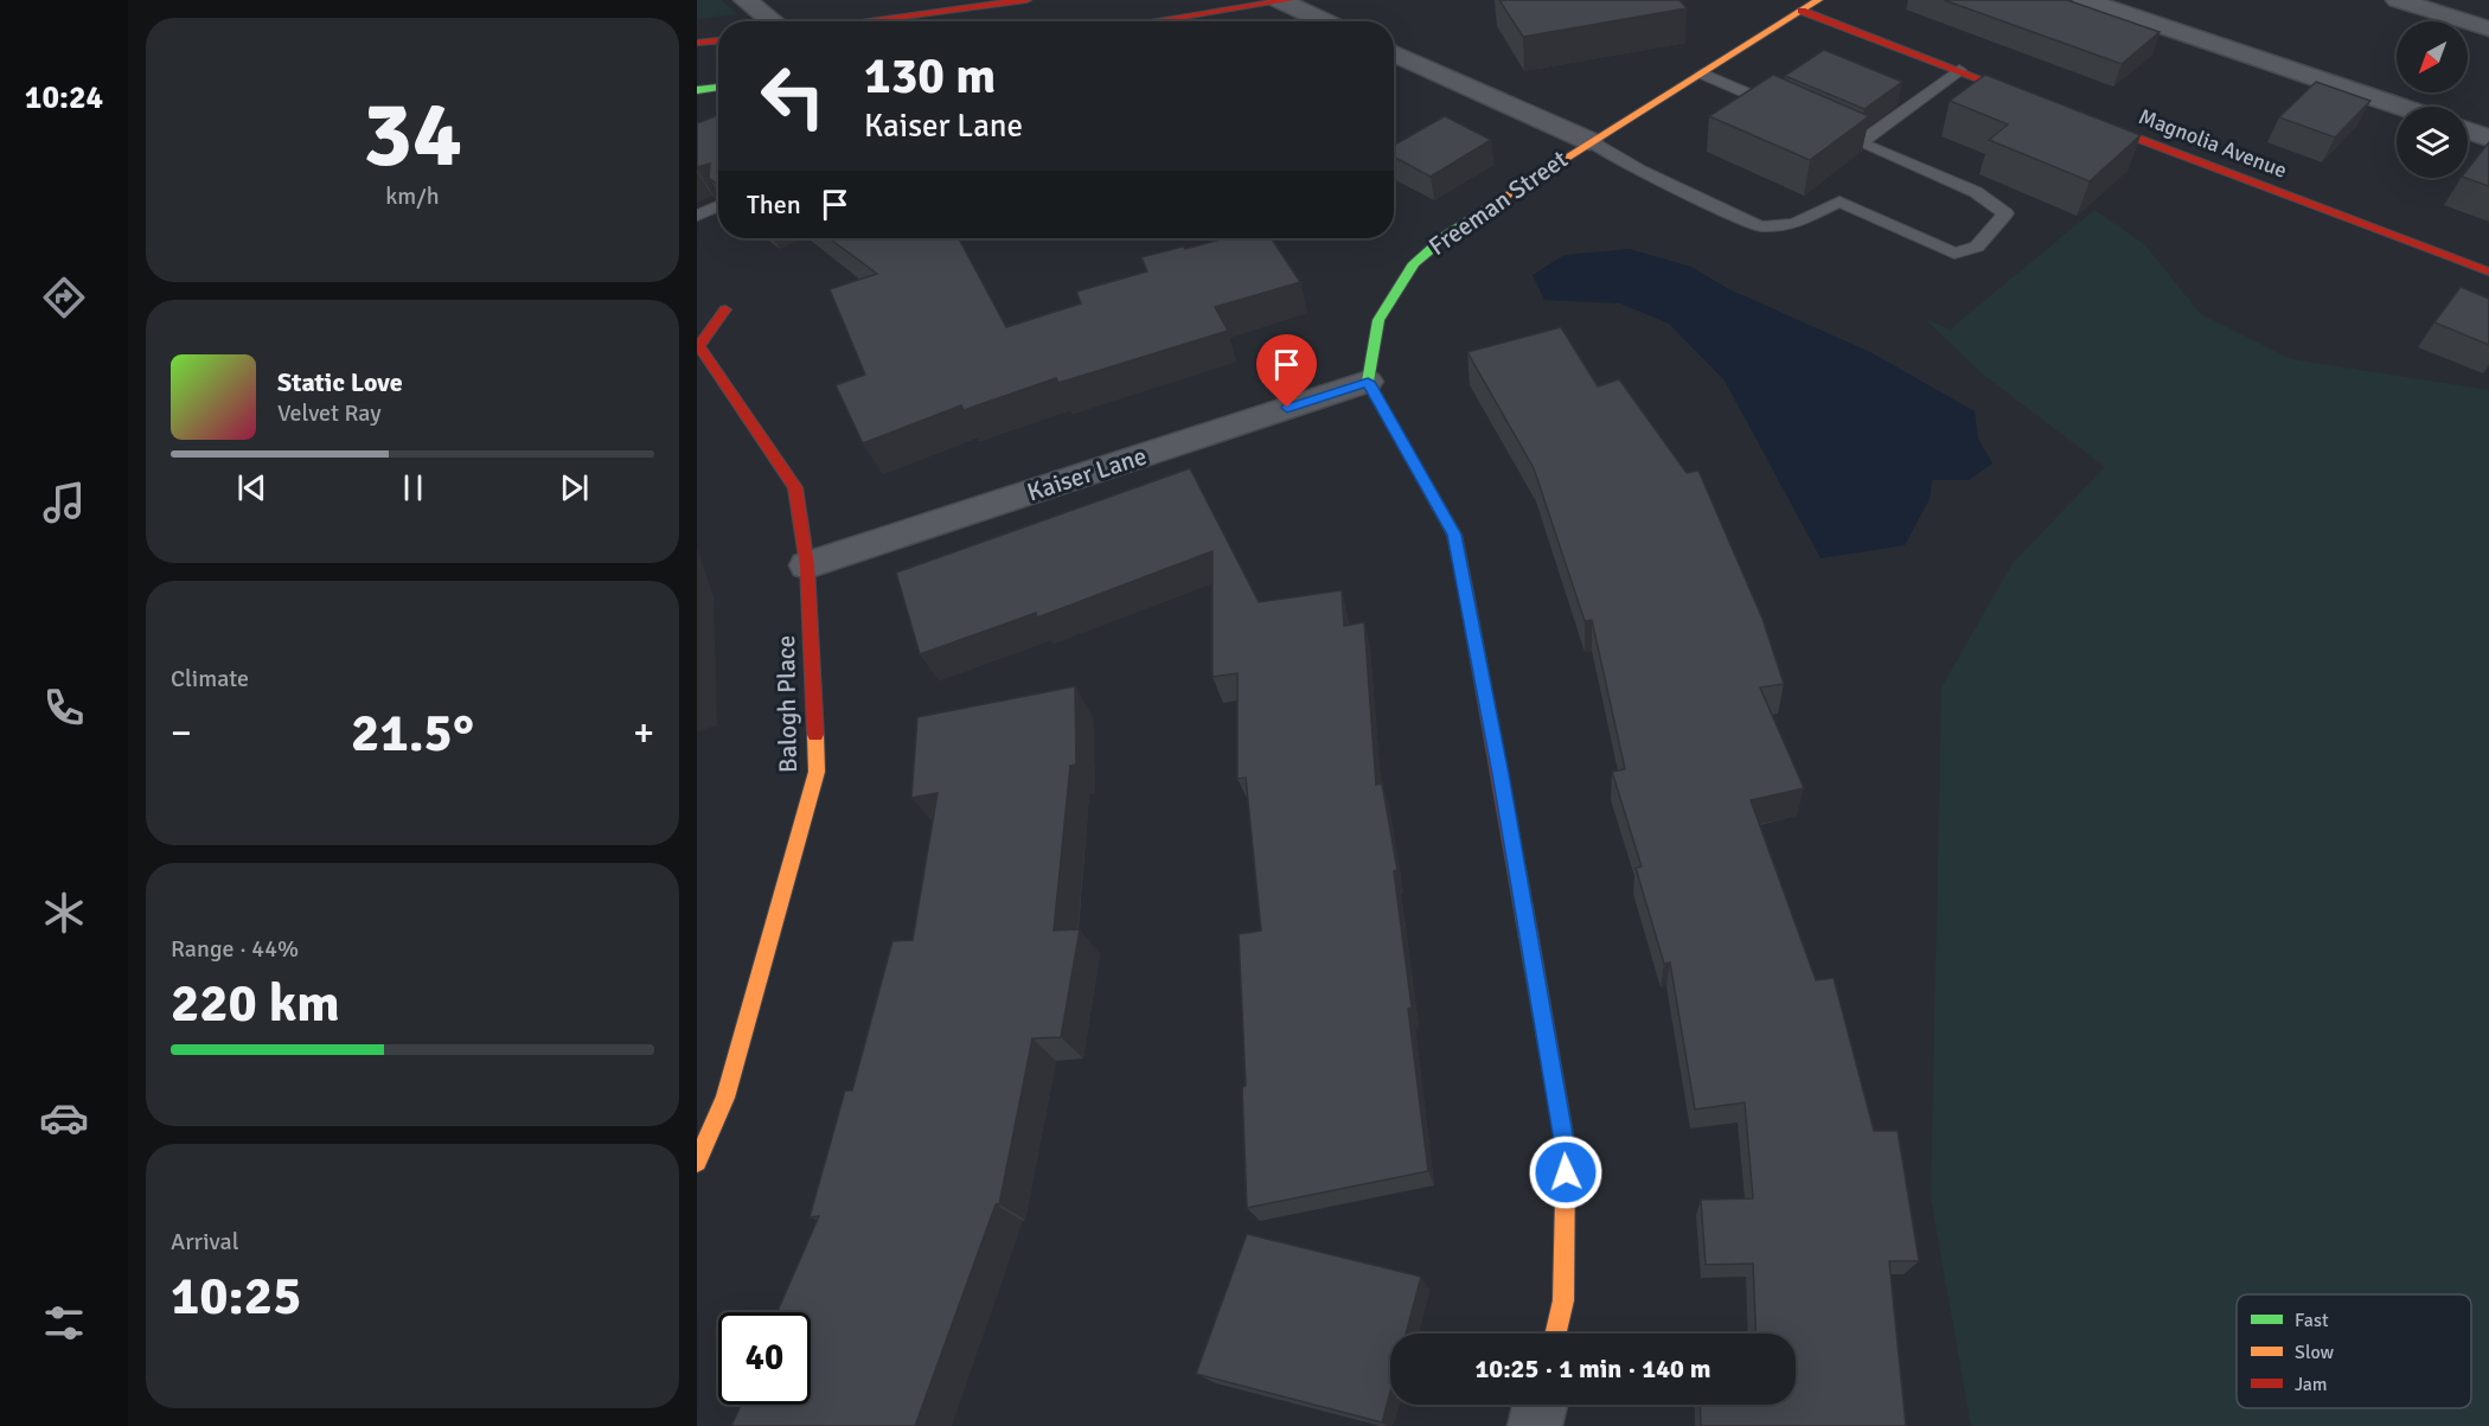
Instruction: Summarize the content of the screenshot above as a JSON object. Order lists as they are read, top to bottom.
{
  "streets": {
    "street": [
      "Magnolia Avenue",
      "Freeman Street",
      "Kaiser Lane",
      "Balogh Place"
    ]
  },
  "crossings": [
    ["Freeman Street", "Kaiser Lane"],
    ["Kaiser Lane", "Balogh Place"]
  ],
  "legend": ["Fast", "Slow", "Jam"],
  "north": "bottom left",
  "page": {
    "tabs": "10:24",
    "tile": [
      ["34", "km/h"],
      "Climate",
      ["Range · 44%", "220 km"],
      ["Arrival", "10:25"]
    ],
    "turn": ["130 m", "Kaiser Lane"],
    "then": "Then",
    "song": ["Static Love", "Velvet Ray"],
    "heat": ["−", "21.5°", "+"],
    "limit": "40",
    "trip": "10:25 · 1 min · 140 m"
  }
}
